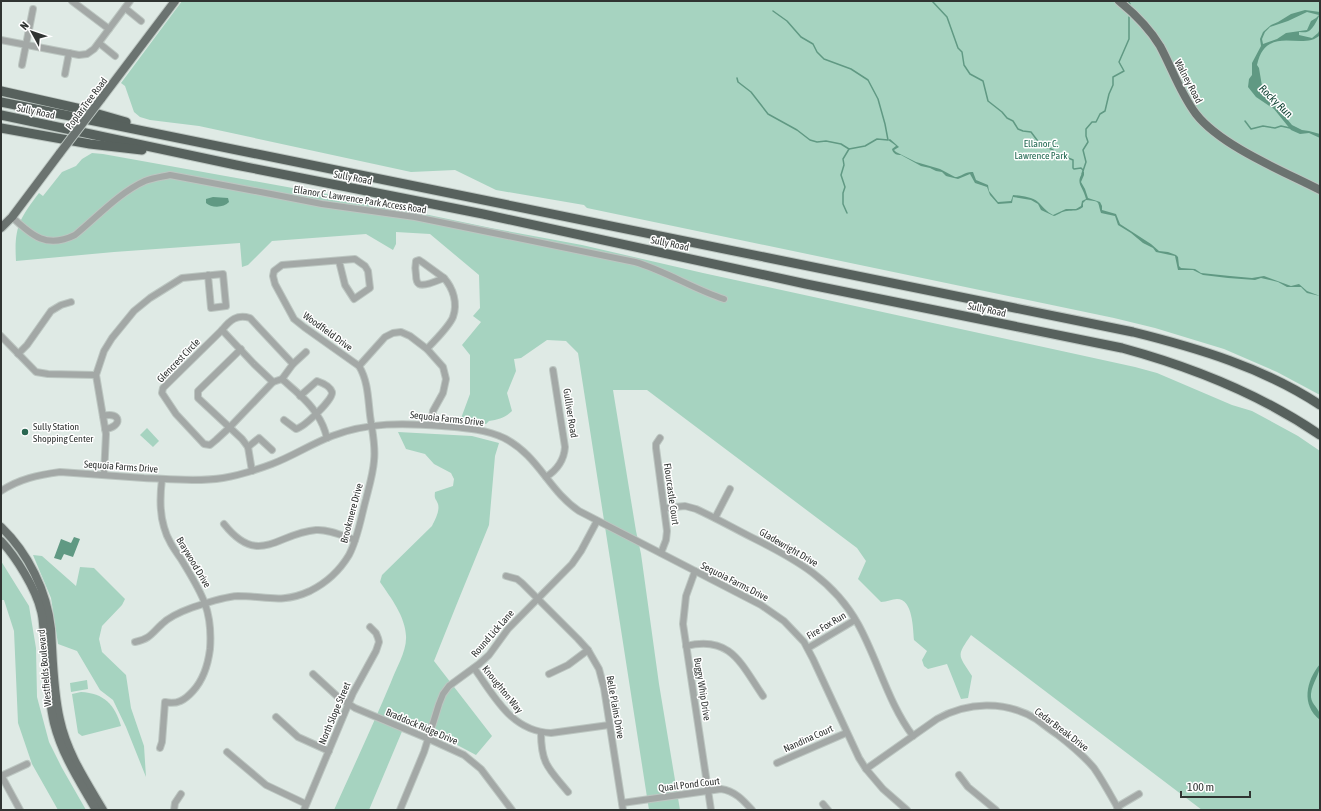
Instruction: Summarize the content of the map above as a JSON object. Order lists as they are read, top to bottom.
{
  "streets": {
    "highway": ["Sully Road"],
    "main road": ["Walney Road", "Poplar Tree Road", "Westfields Boulevard"],
    "street": [
      "Ellanor C. Lawrence Park Access Road",
      "Woodfield Drive",
      "Glencrest Circle",
      "Gulliver Road",
      "Sequoia Farms Drive",
      "Flourcastle Court",
      "Brookmere Drive",
      "Gladewright Drive",
      "Braywood Drive",
      "Fire Fox Run",
      "Round Lick Lane",
      "Knoughton Way",
      "Buggy Whip Drive",
      "Belle Plains Drive",
      "North Slope Street",
      "Braddock Ridge Drive",
      "Cedar Break Drive",
      "Nandina Court",
      "Quail Pond Court"
    ]
  },
  "crossings": [
    ["Poplar Tree Road", "Ellanor C. Lawrence Park Access Road"],
    ["Woodfield Drive", "Sequoia Farms Drive"],
    ["Woodfield Drive", "Brookmere Drive"],
    ["Gulliver Road", "Sequoia Farms Drive"],
    ["Sequoia Farms Drive", "Flourcastle Court"],
    ["Sequoia Farms Drive", "Brookmere Drive"],
    ["Sequoia Farms Drive", "Braywood Drive"],
    ["Sequoia Farms Drive", "Fire Fox Run"],
    ["Sequoia Farms Drive", "Round Lick Lane"],
    ["Sequoia Farms Drive", "Buggy Whip Drive"],
    ["Sequoia Farms Drive", "Cedar Break Drive"],
    ["Sequoia Farms Drive", "Nandina Court"],
    ["Flourcastle Court", "Gladewright Drive"],
    ["Brookmere Drive", "Braywood Drive"],
    ["Gladewright Drive", "Fire Fox Run"],
    ["Gladewright Drive", "Cedar Break Drive"],
    ["Round Lick Lane", "Knoughton Way"],
    ["Round Lick Lane", "Belle Plains Drive"],
    ["Round Lick Lane", "Braddock Ridge Drive"],
    ["Knoughton Way", "Belle Plains Drive"],
    ["Buggy Whip Drive", "Quail Pond Court"],
    ["Belle Plains Drive", "Quail Pond Court"],
    ["North Slope Street", "Braddock Ridge Drive"]
  ],
  "water": ["Rocky Run"],
  "parks": ["Ellanor C. Lawrence Park"],
  "places": ["Sully Station Shopping Center"],
  "scale_bar": "100 m",
  "north": "top left"
}
